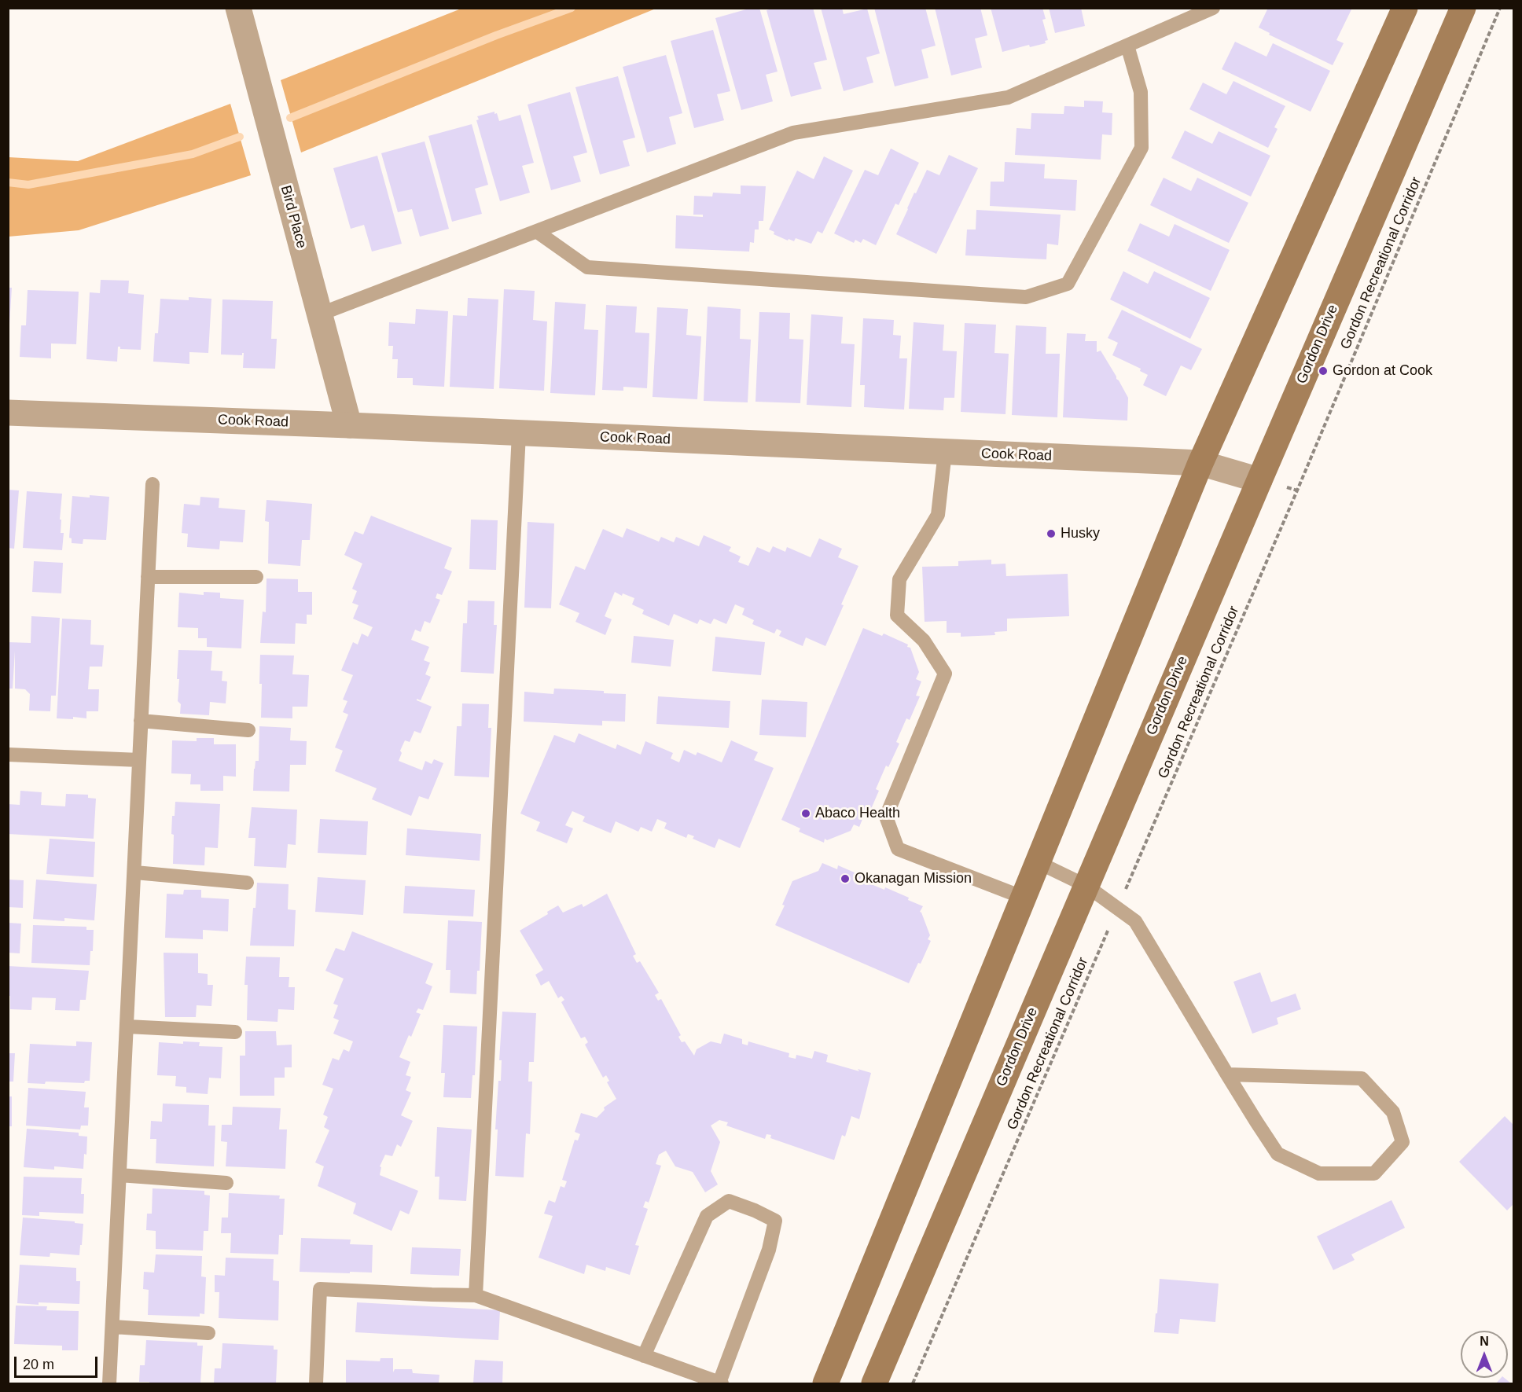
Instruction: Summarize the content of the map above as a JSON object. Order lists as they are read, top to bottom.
{
  "streets": {
    "main road": ["Gordon Drive"],
    "street": ["Bird Place", "Cook Road"],
    "path": ["Gordon Recreational Corridor"]
  },
  "crossings": [
    ["Bird Place", "Cook Road"],
    ["Gordon Drive", "Cook Road"]
  ],
  "places": [
    "Gordon at Cook",
    "Husky",
    "Abaco Health",
    "Okanagan Mission"
  ],
  "scale_bar": "20 m",
  "north": "top"
}
